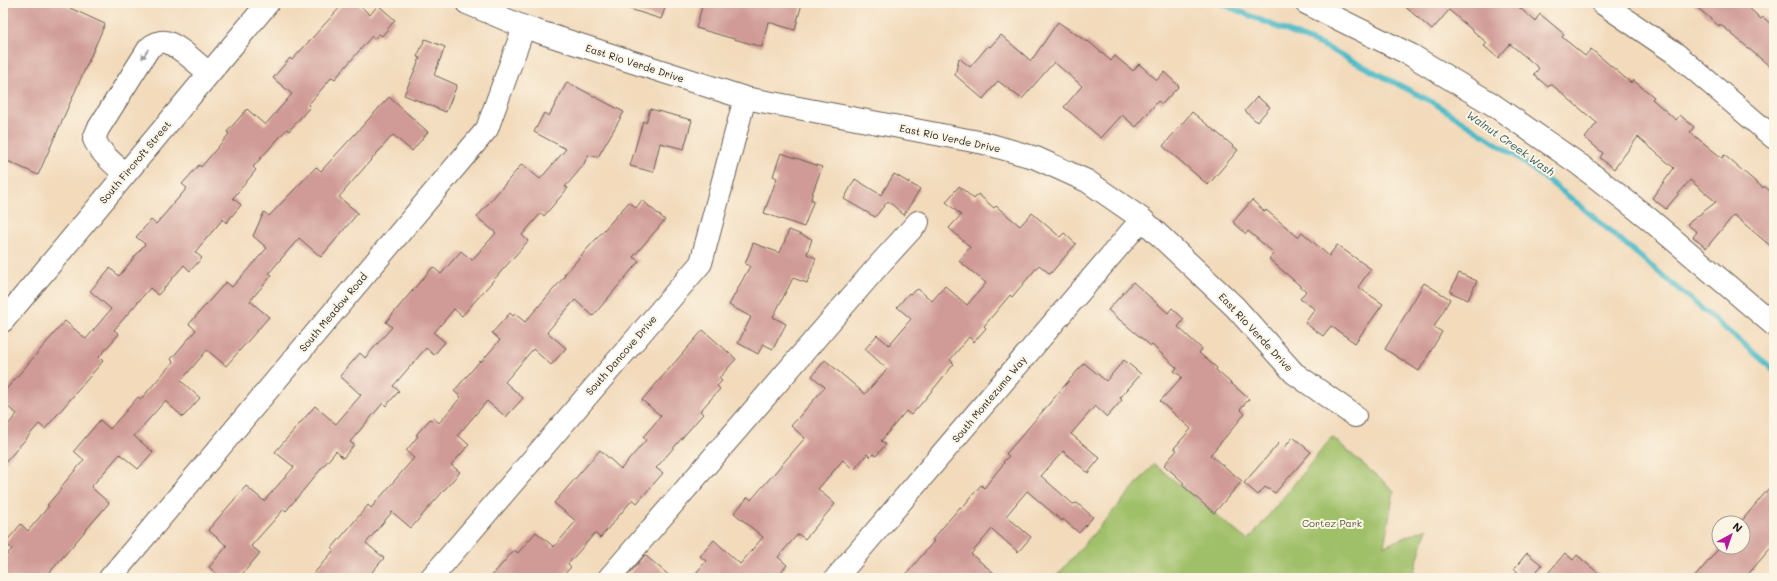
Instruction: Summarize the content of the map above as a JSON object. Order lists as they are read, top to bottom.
{
  "streets": {
    "street": [
      "East Rio Verde Drive",
      "South Fircroft Street",
      "South Meadow Road",
      "South Dancove Drive",
      "South Montezuma Way"
    ]
  },
  "crossings": [
    ["East Rio Verde Drive", "South Meadow Road"],
    ["East Rio Verde Drive", "South Dancove Drive"],
    ["East Rio Verde Drive", "South Montezuma Way"]
  ],
  "water": ["Walnut Creek Wash"],
  "parks": ["Cortez Park"],
  "north": "top right"
}
